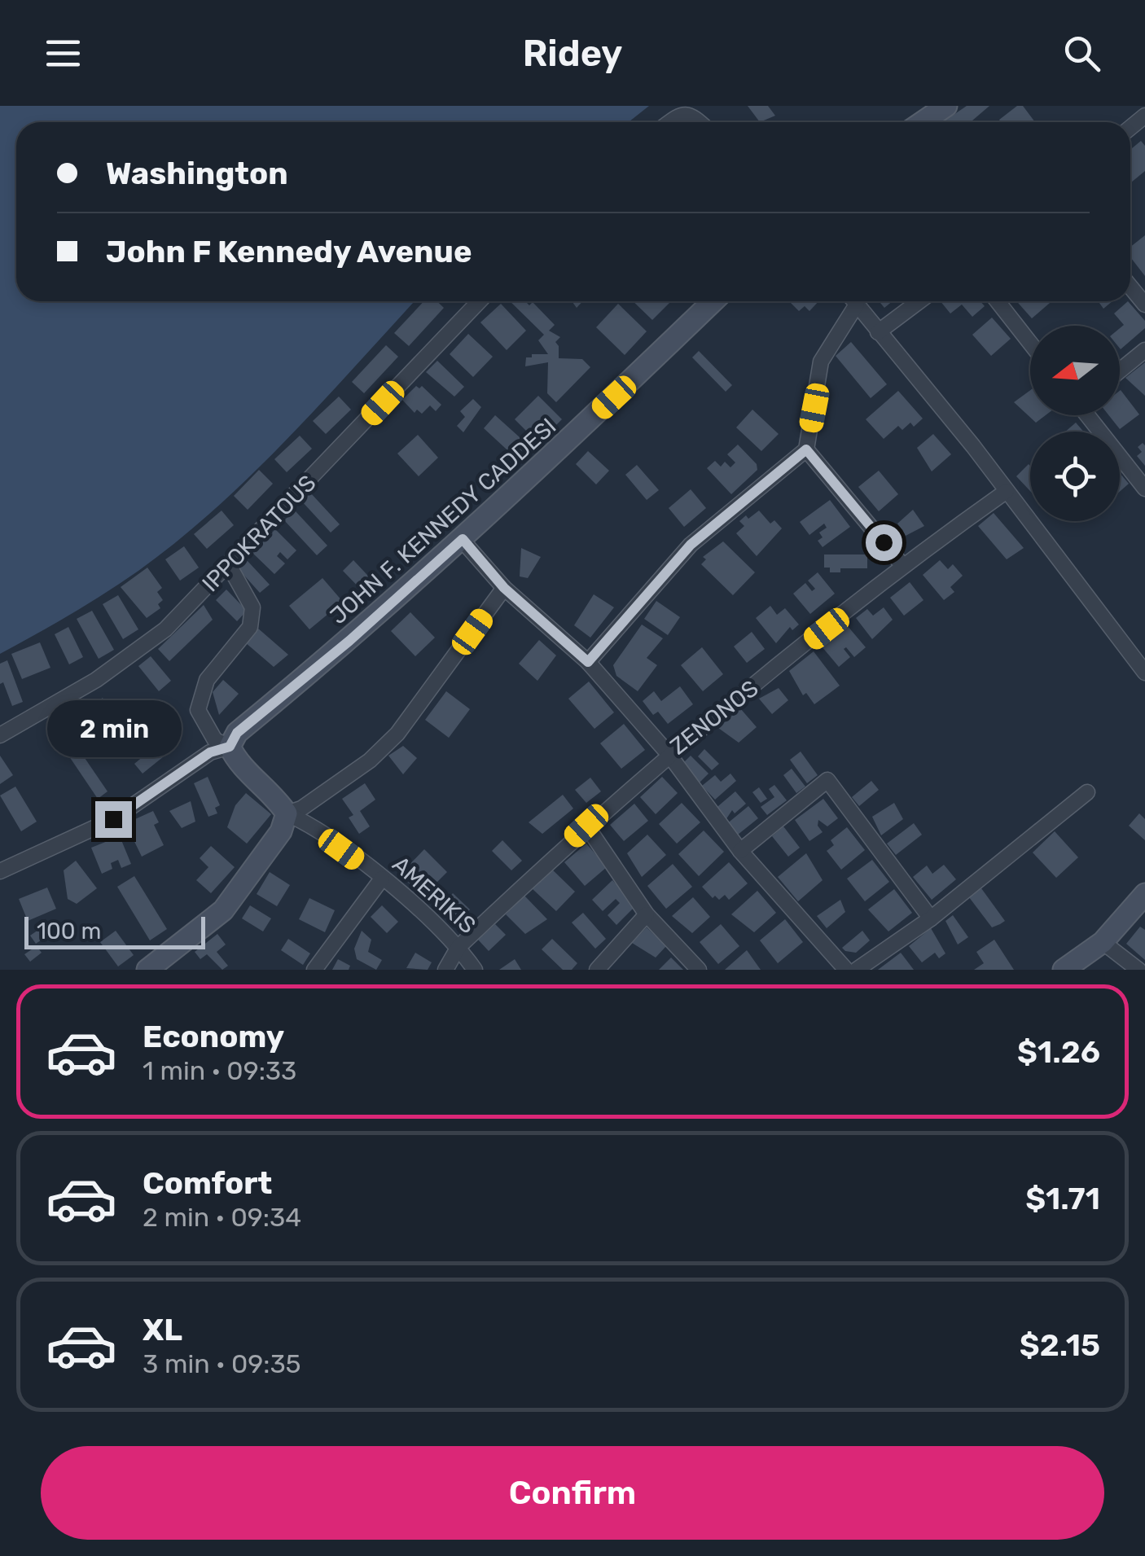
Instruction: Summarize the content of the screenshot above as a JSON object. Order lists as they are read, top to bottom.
{
  "streets": {
    "street": [
      "JOHN F. KENNEDY CADDESI",
      "IPPOKRATOUS",
      "ZENONOS",
      "AMERIKIS"
    ]
  },
  "crossings": [
    ["JOHN F. KENNEDY CADDESI", "AMERIKIS"],
    ["IPPOKRATOUS", "AMERIKIS"],
    ["ZENONOS", "AMERIKIS"]
  ],
  "scale_bar": "100 m",
  "north": "left",
  "page": {
    "header": "Ridey",
    "banner": ["Washington", "John F Kennedy Avenue"],
    "bubble": "2 min",
    "scale": "100 m",
    "list": [
      {
        "name": "Economy",
        "note": "1 min · 09:33",
        "value": "$1.26"
      },
      {
        "name": "Comfort",
        "note": "2 min · 09:34",
        "value": "$1.71"
      },
      {
        "name": "XL",
        "note": "3 min · 09:35",
        "value": "$2.15"
      }
    ],
    "buttons": "Confirm"
  }
}
